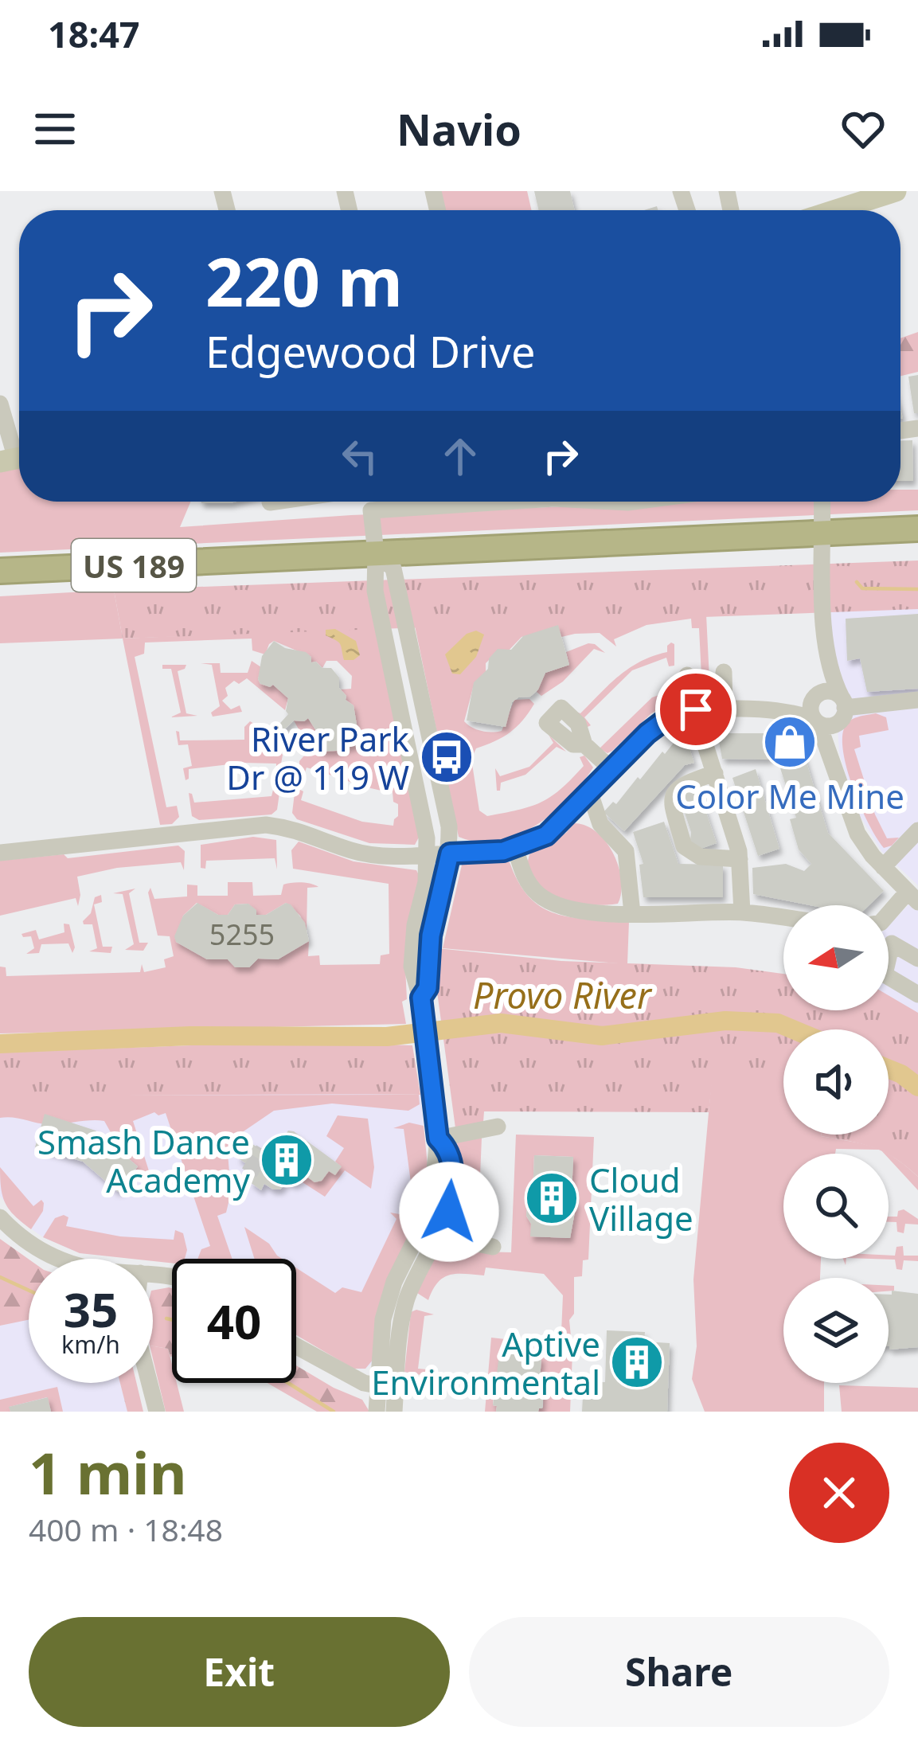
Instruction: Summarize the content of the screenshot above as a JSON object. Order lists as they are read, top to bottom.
{
  "streets": {
    "highway": ["US 189"]
  },
  "water": ["Provo River"],
  "places": {
    "shop": ["Color Me Mine"],
    "bus stop": ["River Park Dr @ 119 W"],
    "building": ["Smash Dance Academy", "Cloud Village", "Aptive Environmental"]
  },
  "house_numbers": ["5255"],
  "north": "left",
  "page": {
    "status": "18:47",
    "header": "Navio",
    "turn": ["220 m", "Edgewood Drive"],
    "speed": "35 km/h",
    "limit": "40",
    "heading": ["1 min", "400 m · 18:48"],
    "buttons": ["Exit", "Share"]
  }
}
